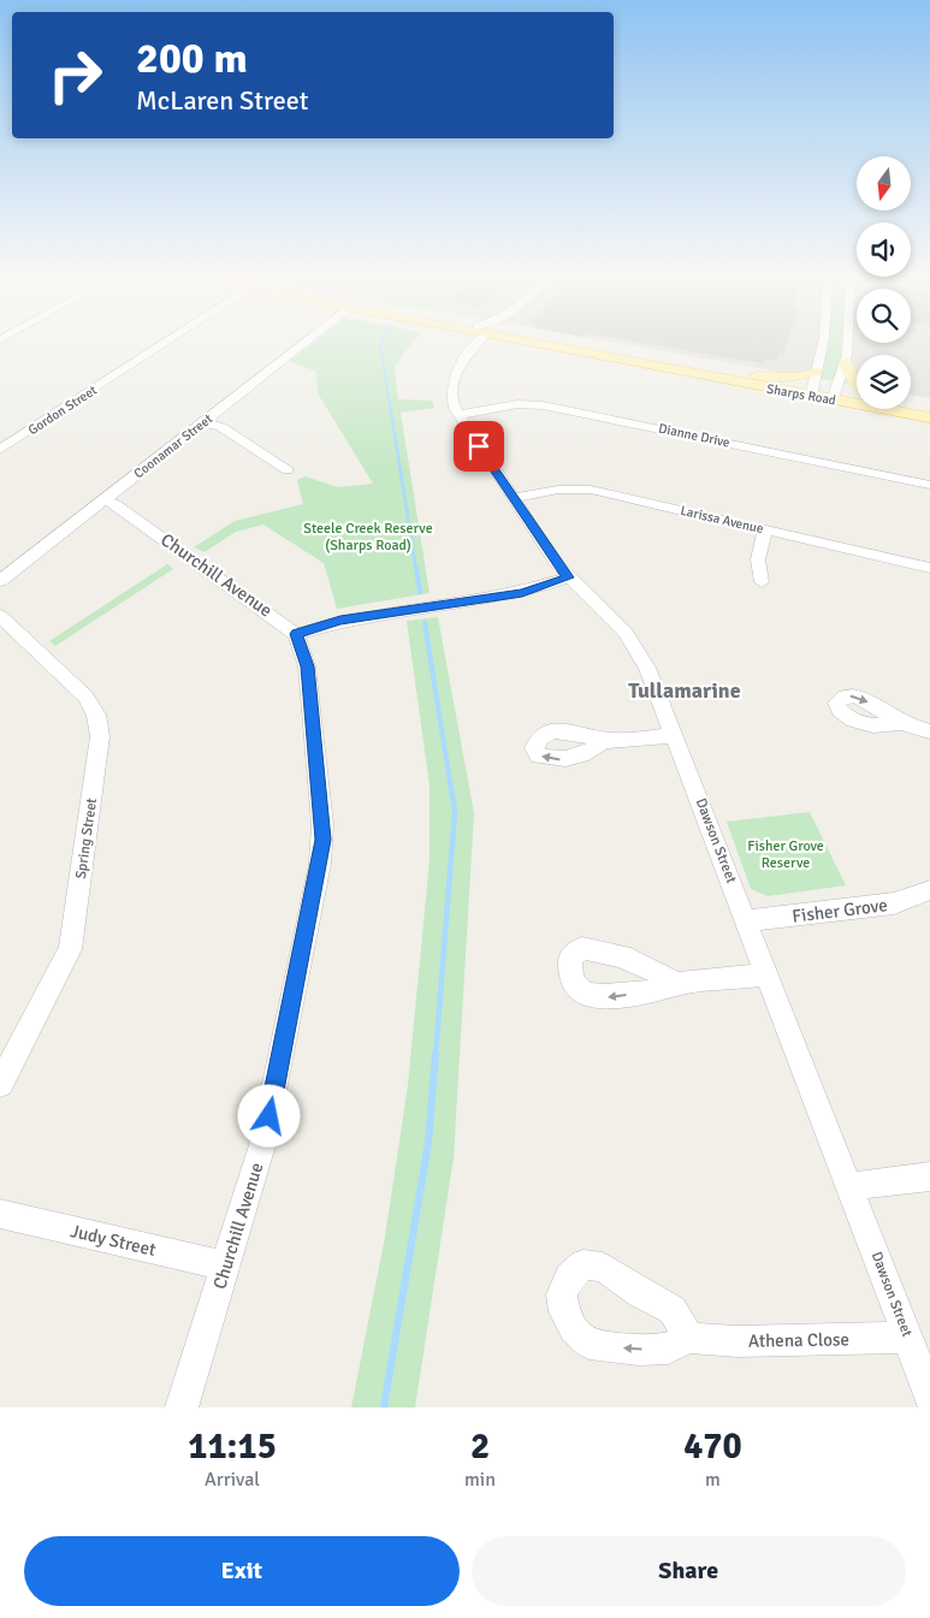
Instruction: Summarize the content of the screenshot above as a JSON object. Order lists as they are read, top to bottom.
{
  "streets": {
    "main road": ["Sharps Road"],
    "street": [
      "Gordon Street",
      "Dianne Drive",
      "Coonamar Street",
      "Larissa Avenue",
      "Churchill Avenue",
      "Spring Street",
      "Dawson Street",
      "Fisher Grove",
      "Judy Street",
      "Athena Close"
    ]
  },
  "crossings": [
    ["Dianne Drive", "Dawson Street"],
    ["Coonamar Street", "Churchill Avenue"],
    ["Larissa Avenue", "Dawson Street"],
    ["Churchill Avenue", "Judy Street"],
    ["Dawson Street", "Fisher Grove"],
    ["Dawson Street", "Athena Close"]
  ],
  "districts": ["Tullamarine"],
  "parks": ["Steele Creek Reserve (Sharps Road)", "Fisher Grove Reserve"],
  "north": "bottom",
  "page": {
    "turn": ["200 m", "McLaren Street"],
    "eta": [
      "11:15",
      "Arrival",
      "2",
      "min",
      "470",
      "m"
    ],
    "buttons": ["Exit", "Share"]
  }
}
